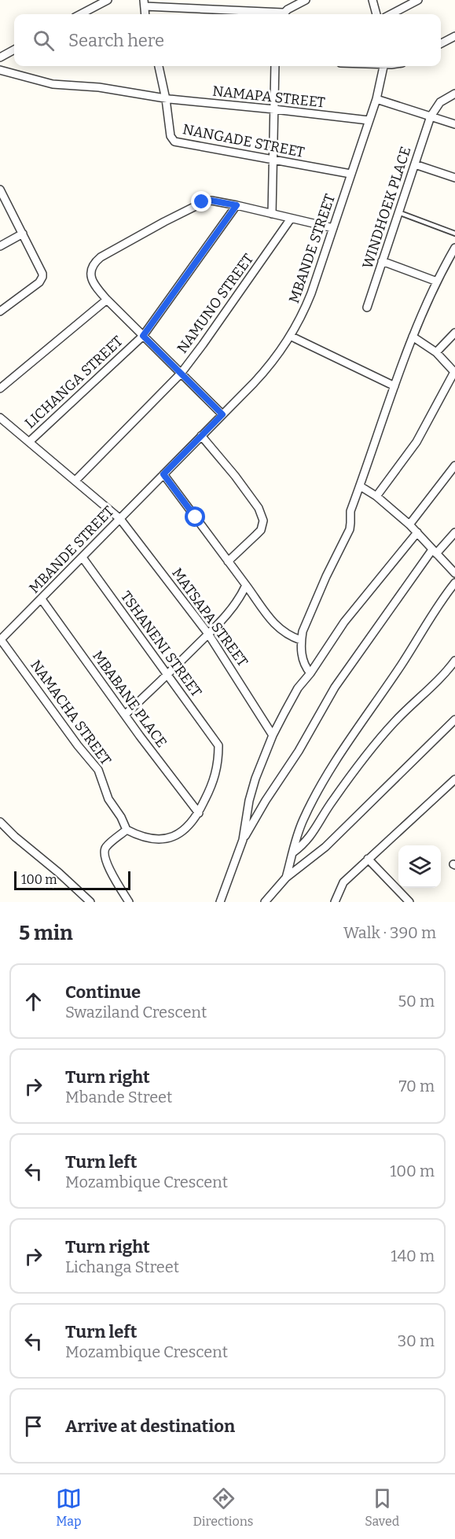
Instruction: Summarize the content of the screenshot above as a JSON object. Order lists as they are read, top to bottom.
{
  "streets": {
    "street": [
      "NAMAPA STREET",
      "NANGADE STREET",
      "WINDHOEK PLACE",
      "MBANDE STREET",
      "NAMUNO STREET",
      "LICHANGA STREET",
      "MATSAPA STREET",
      "TSHANENI STREET",
      "MBABANE PLACE",
      "NAMACHA STREET"
    ]
  },
  "crossings": [
    ["NAMAPA STREET", "NANGADE STREET"],
    ["NAMAPA STREET", "MBANDE STREET"],
    ["NANGADE STREET", "MBANDE STREET"],
    ["MBANDE STREET", "MATSAPA STREET"],
    ["MBANDE STREET", "TSHANENI STREET"],
    ["MBANDE STREET", "MBABANE PLACE"],
    ["MBANDE STREET", "NAMACHA STREET"],
    ["NAMUNO STREET", "MATSAPA STREET"],
    ["LICHANGA STREET", "MATSAPA STREET"],
    ["TSHANENI STREET", "MBABANE PLACE"]
  ],
  "scale_bar": "100 m",
  "page": {
    "search": "Search here",
    "scale": "100 m",
    "heading": ["5 min", "Walk · 390 m"],
    "list": [
      ["Continue", "Swaziland Crescent", "50 m"],
      ["Turn right", "Mbande Street", "70 m"],
      ["Turn left", "Mozambique Crescent", "100 m"],
      ["Turn right", "Lichanga Street", "140 m"],
      ["Turn left", "Mozambique Crescent", "30 m"],
      "Arrive at destination"
    ],
    "nav": ["Map", "Directions", "Saved"]
  }
}
